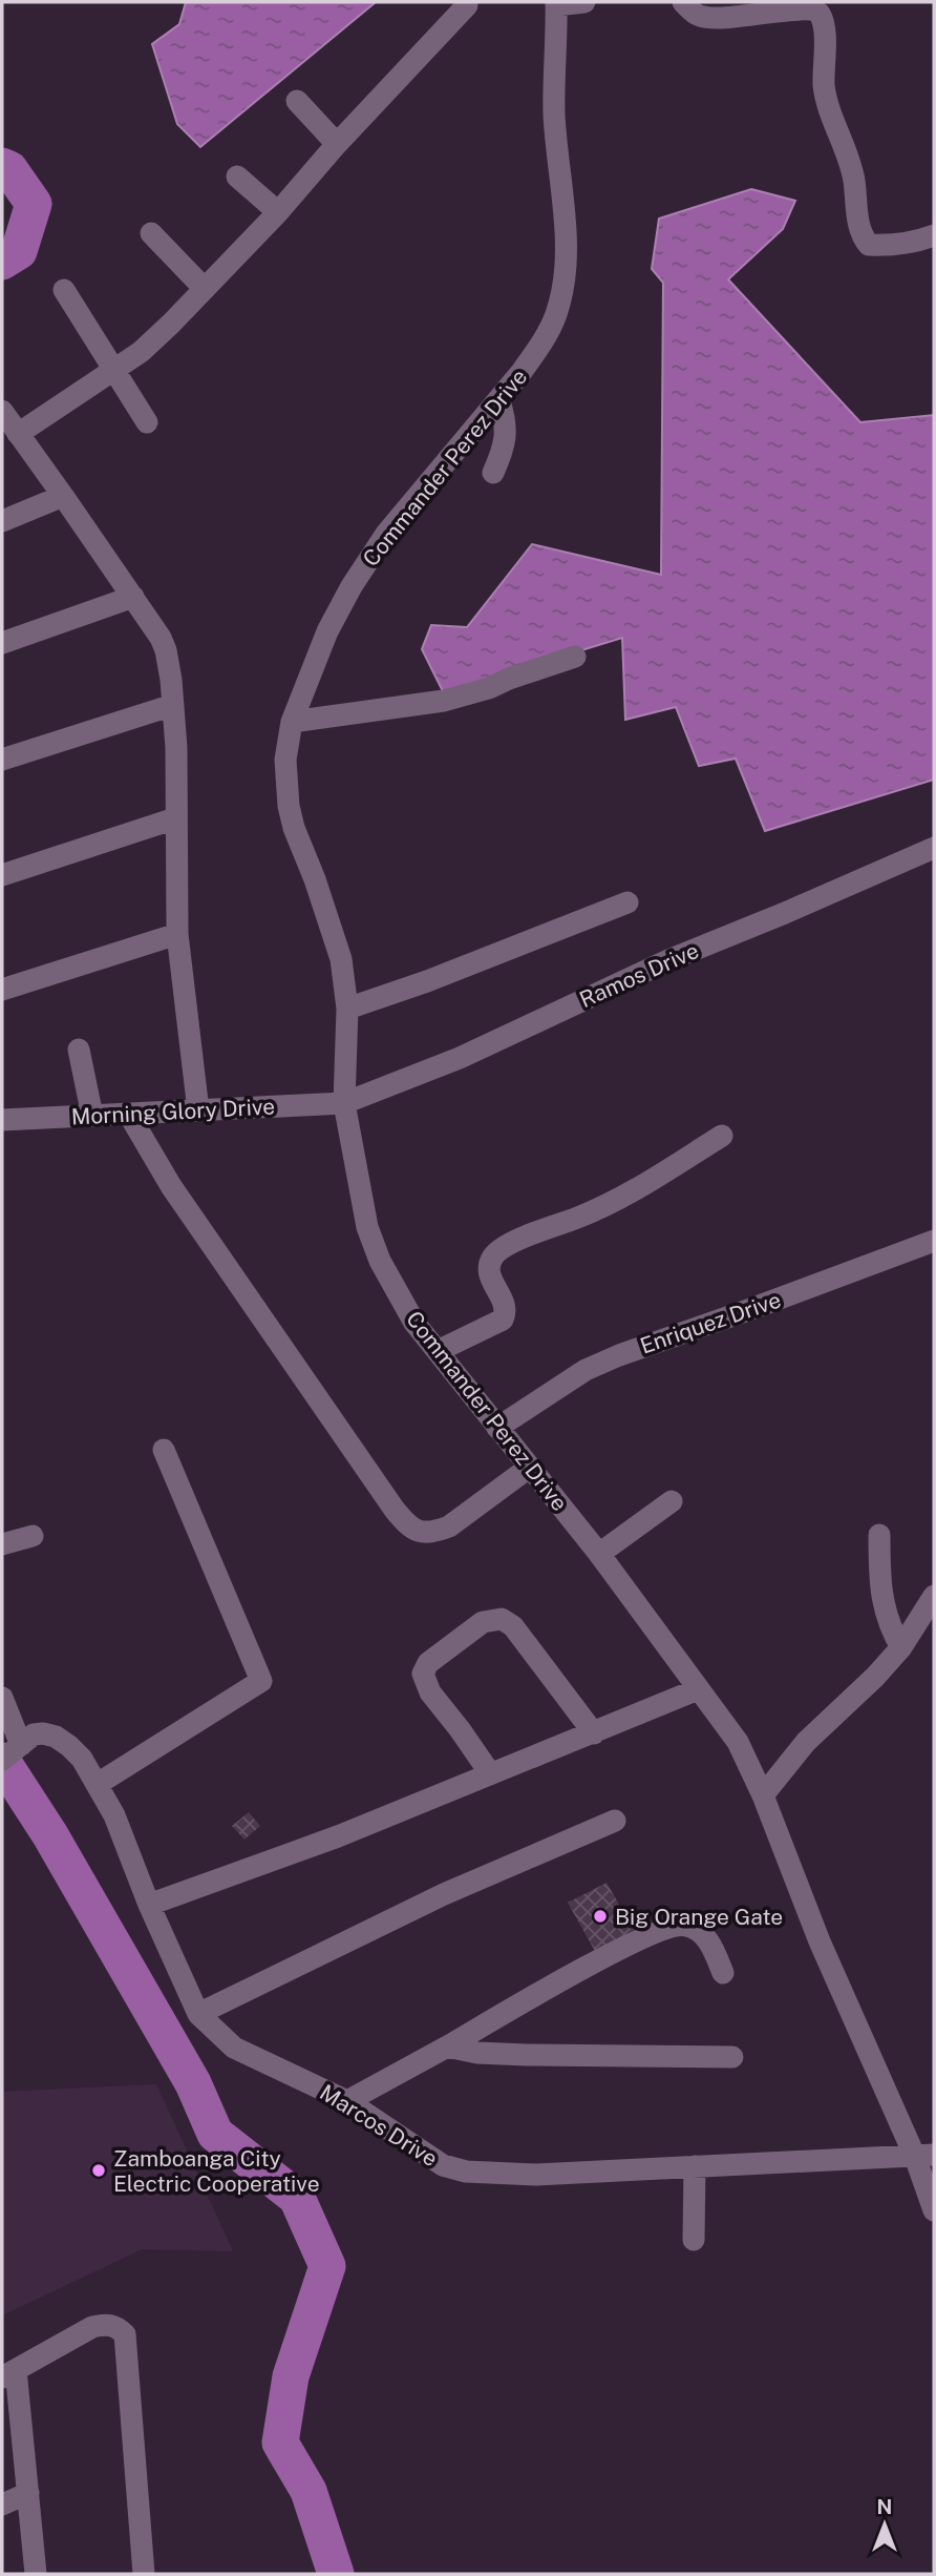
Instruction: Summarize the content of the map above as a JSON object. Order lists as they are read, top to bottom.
{
  "streets": {
    "street": [
      "Commander Perez Drive",
      "Ramos Drive",
      "Morning Glory Drive",
      "Enriquez Drive",
      "Marcos Drive"
    ]
  },
  "crossings": [
    ["Commander Perez Drive", "Ramos Drive"],
    ["Commander Perez Drive", "Morning Glory Drive"],
    ["Commander Perez Drive", "Enriquez Drive"],
    ["Commander Perez Drive", "Marcos Drive"],
    ["Ramos Drive", "Morning Glory Drive"]
  ],
  "places": ["Big Orange Gate", "Zamboanga City Electric Cooperative"],
  "north": "top"
}
